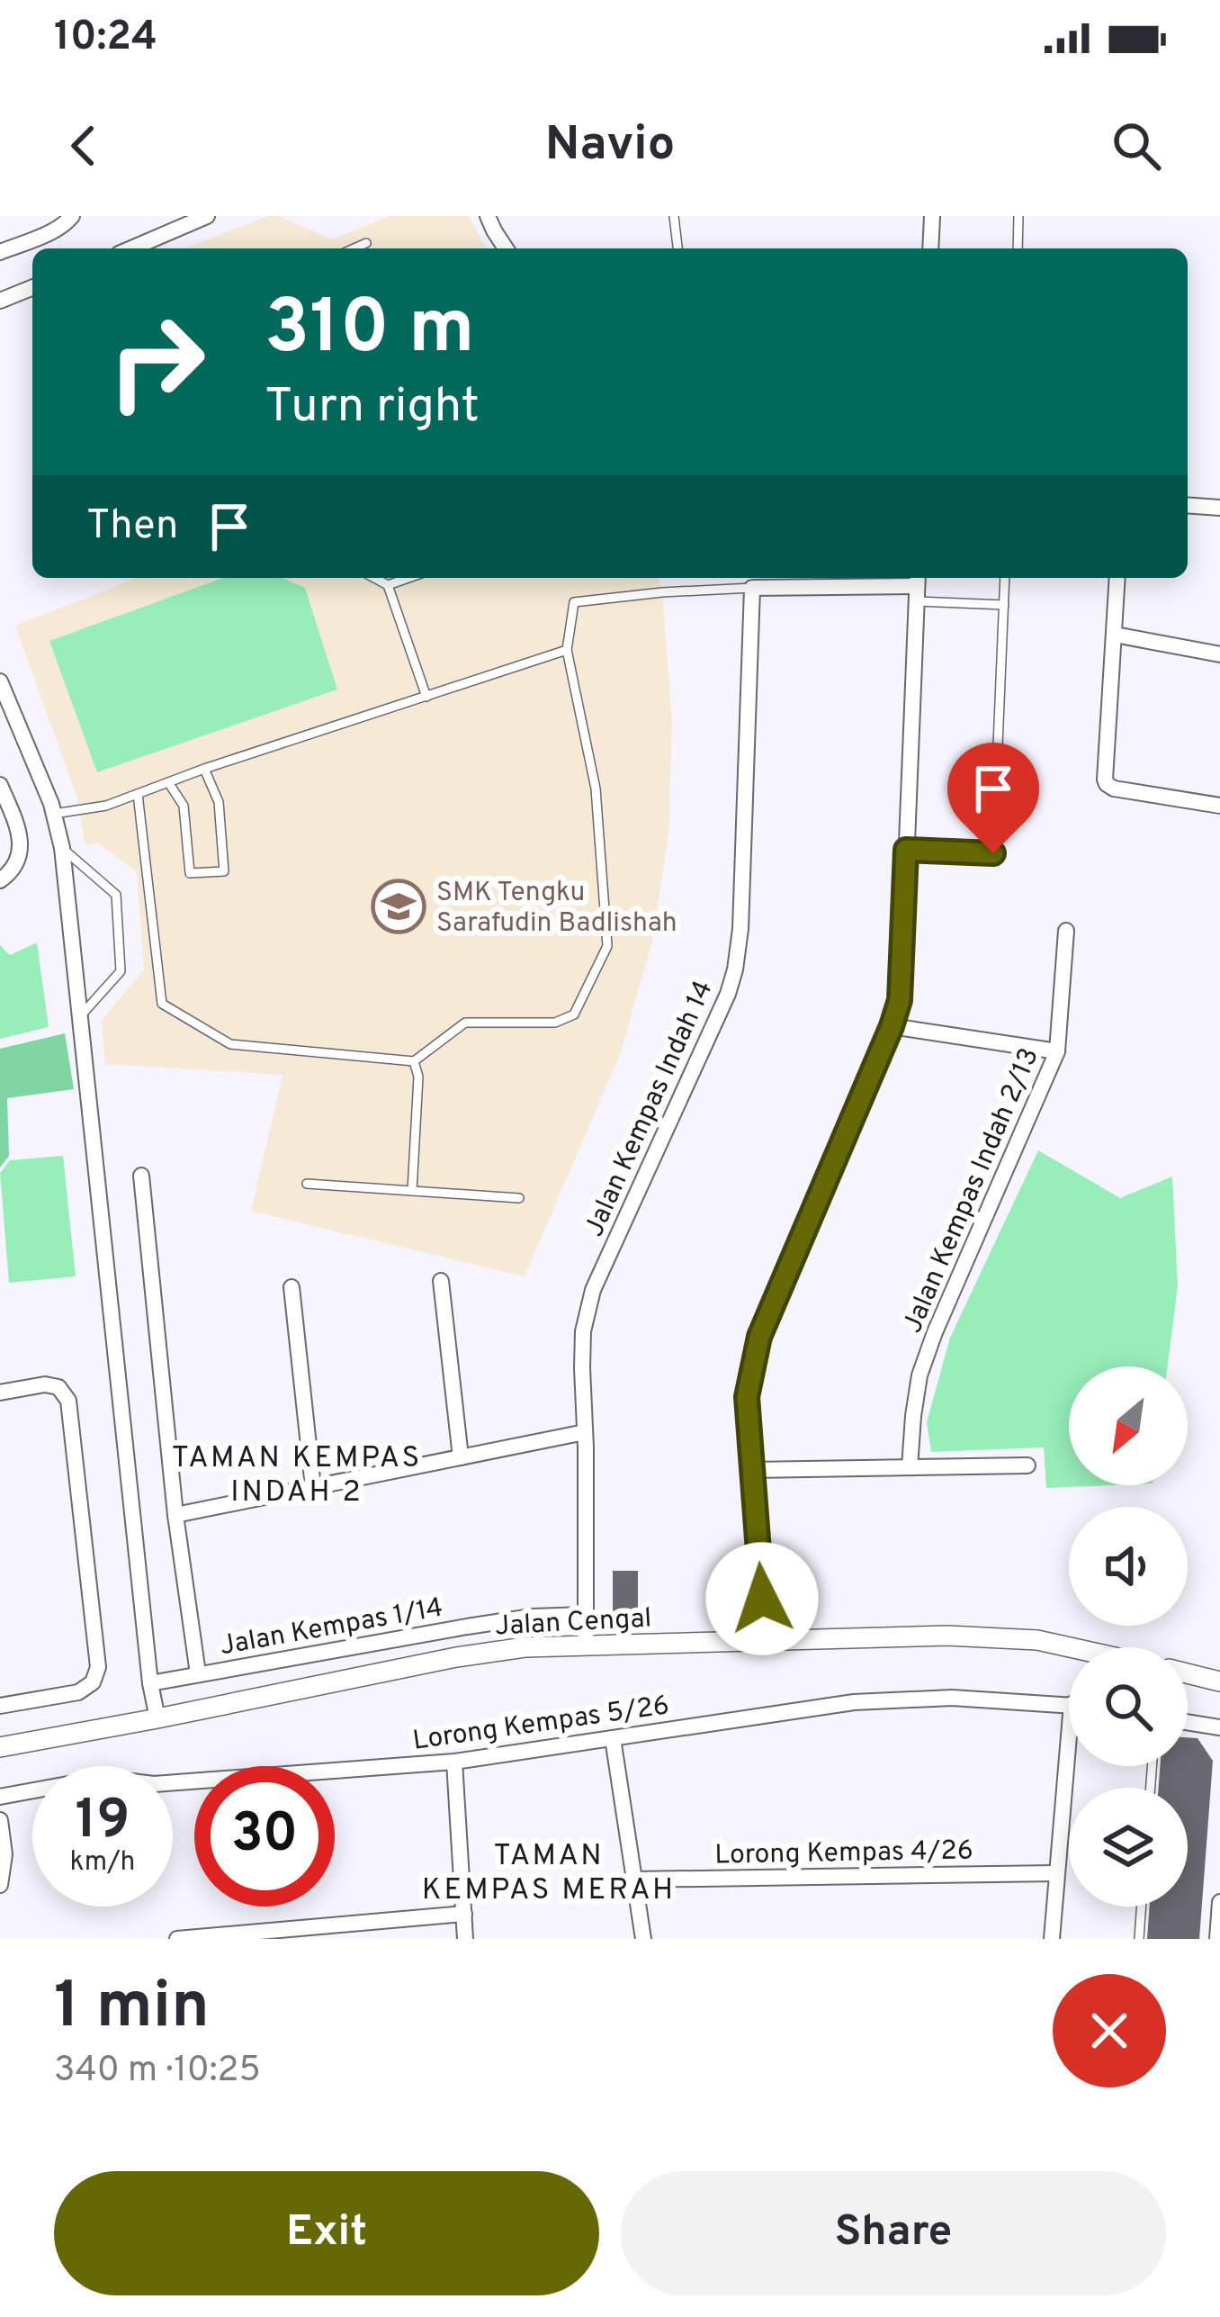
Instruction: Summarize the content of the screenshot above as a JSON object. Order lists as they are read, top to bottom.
{
  "streets": {
    "street": [
      "Jalan Kempas Indah 14",
      "Jalan Kempas Indah 2/13",
      "Jalan Cengal",
      "Jalan Kempas 1/14",
      "Lorong Kempas 5/26",
      "Lorong Kempas 4/26"
    ]
  },
  "crossings": [
    ["Jalan Kempas Indah 14", "Jalan Cengal"],
    ["Jalan Kempas Indah 14", "Jalan Kempas 1/14"]
  ],
  "districts": ["TAMAN KEMPAS INDAH 2", "TAMAN KEMPAS MERAH"],
  "places": {
    "school or university": ["SMK Tengku Sarafudin Badlishah"]
  },
  "north": "bottom left",
  "page": {
    "status": "10:24",
    "header": "Navio",
    "turn": ["310 m", "Turn right"],
    "then": "Then",
    "speed": "19 km/h",
    "limit": "30",
    "heading": ["1 min", "340 m · 10:25"],
    "buttons": ["Exit", "Share"]
  }
}
